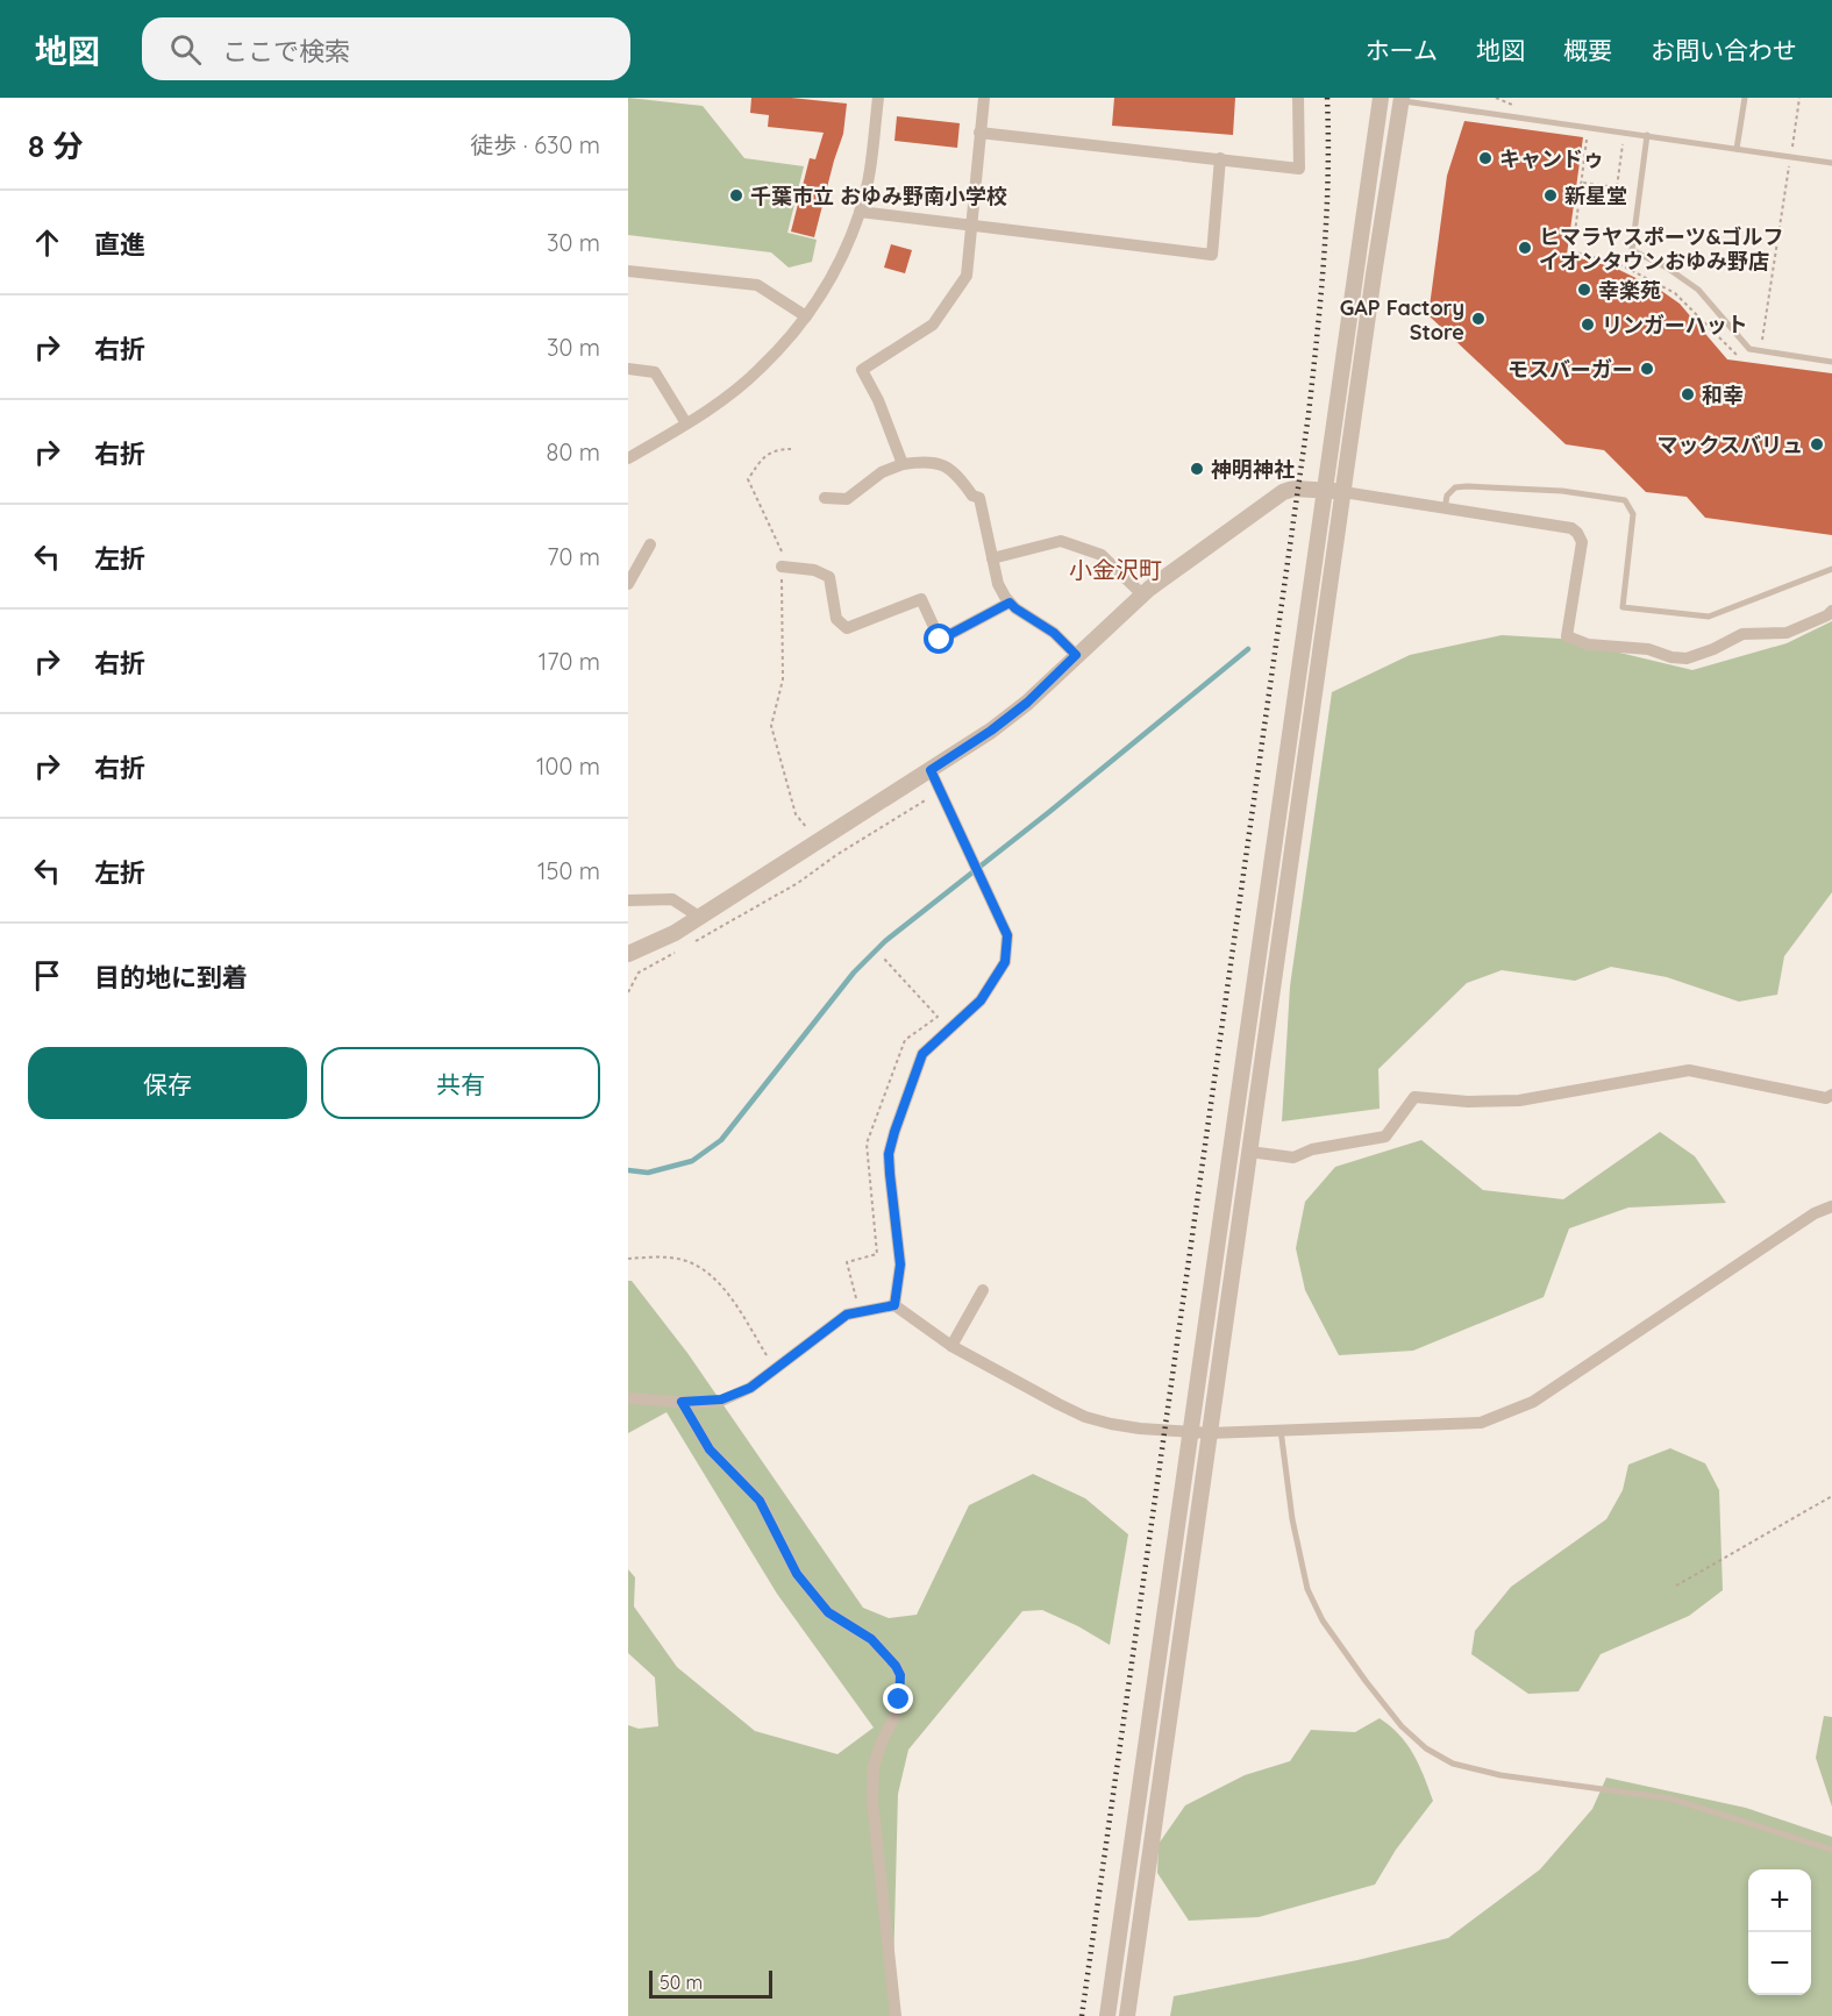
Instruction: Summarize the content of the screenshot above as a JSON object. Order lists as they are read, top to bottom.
{
  "districts": ["小金沢町"],
  "places": [
    "キャンドゥ",
    "千葉市立 おゆみ野南小学校",
    "新星堂",
    "ヒマラヤスポーツ&ゴルフ イオンタウンおゆみ野店",
    "幸楽苑",
    "GAP Factory Store",
    "リンガーハット",
    "モスバーガー",
    "和幸",
    "マックスバリュ",
    "神明神社"
  ],
  "scale_bar": "50 m",
  "page": {
    "header": "地図",
    "search": "ここで検索",
    "nav": [
      "ホーム",
      "地図",
      "概要",
      "お問い合わせ"
    ],
    "heading": ["8 分", "徒歩 · 630 m"],
    "list": [
      ["直進", "30 m"],
      ["右折", "30 m"],
      ["右折", "80 m"],
      ["左折", "70 m"],
      ["右折", "170 m"],
      ["右折", "100 m"],
      ["左折", "150 m"],
      "目的地に到着"
    ],
    "buttons": ["保存", "共有"],
    "map_buttons": ["+", "−"],
    "scale": "50 m"
  }
}
